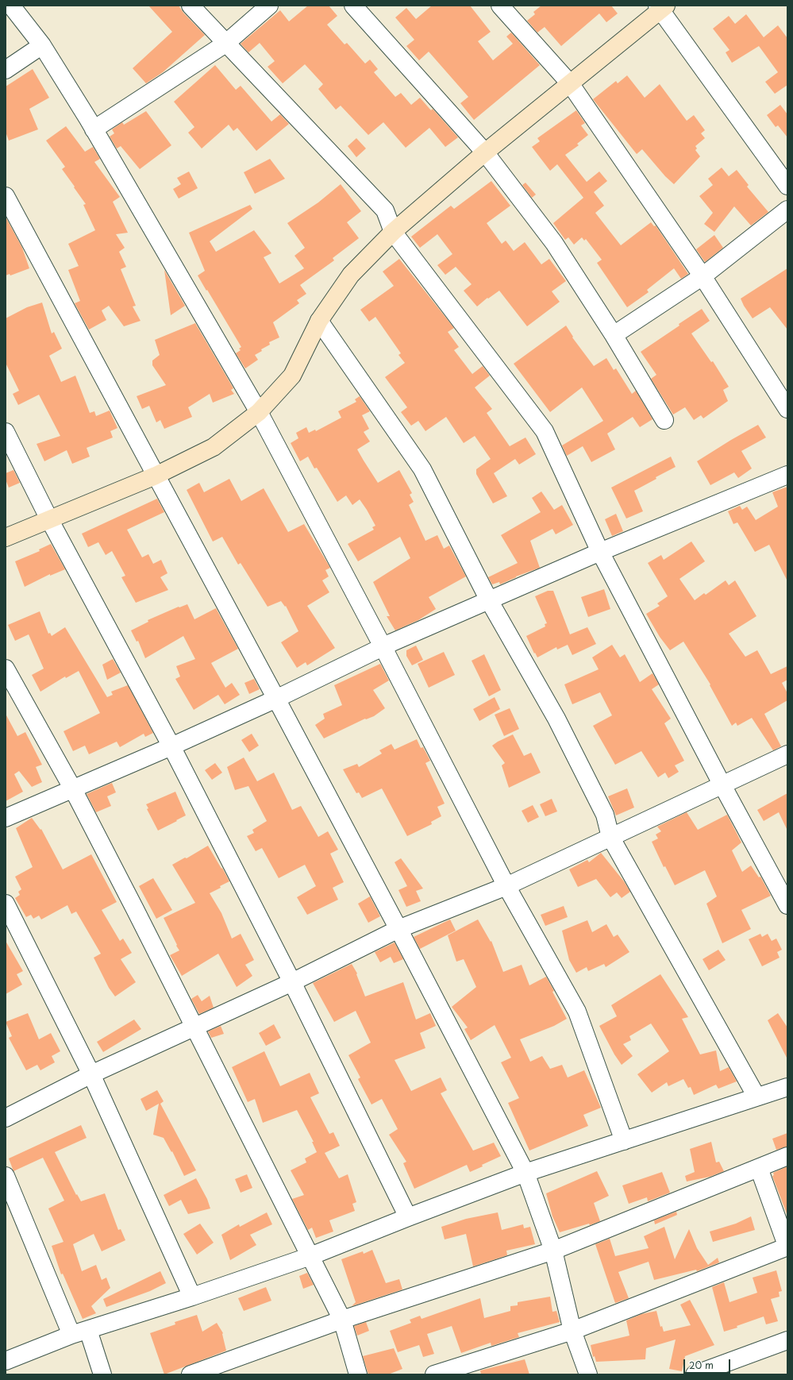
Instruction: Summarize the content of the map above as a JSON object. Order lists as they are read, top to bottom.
{
  "scale_bar": "20 m"
}
